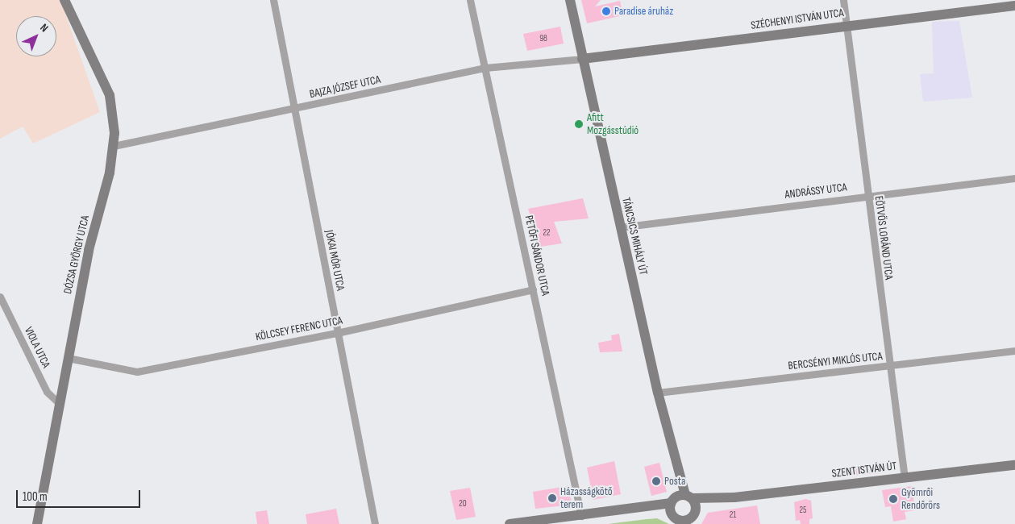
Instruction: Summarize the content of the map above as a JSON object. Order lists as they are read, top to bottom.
{
  "streets": {
    "street": [
      "SZÉCHENYI ISTVÁN UTCA",
      "BAJZA JÓZSEF UTCA",
      "ANDRÁSSY UTCA",
      "TÁNCSICS MIHÁLY ÚT",
      "EÖTVÖS LORÁND UTCA",
      "DÓZSA GYÖRGY UTCA",
      "PETŐFI SÁNDOR UTCA",
      "JÓKAI MÓR UTCA",
      "KÖLCSEY FERENC UTCA",
      "VIOLA UTCA",
      "BERCSÉNYI MIKLÓS UTCA",
      "SZENT ISTVÁN ÚT"
    ]
  },
  "crossings": [
    ["SZÉCHENYI ISTVÁN UTCA", "BAJZA JÓZSEF UTCA"],
    ["SZÉCHENYI ISTVÁN UTCA", "TÁNCSICS MIHÁLY ÚT"],
    ["SZÉCHENYI ISTVÁN UTCA", "EÖTVÖS LORÁND UTCA"],
    ["BAJZA JÓZSEF UTCA", "TÁNCSICS MIHÁLY ÚT"],
    ["BAJZA JÓZSEF UTCA", "DÓZSA GYÖRGY UTCA"],
    ["BAJZA JÓZSEF UTCA", "PETŐFI SÁNDOR UTCA"],
    ["BAJZA JÓZSEF UTCA", "JÓKAI MÓR UTCA"],
    ["ANDRÁSSY UTCA", "TÁNCSICS MIHÁLY ÚT"],
    ["ANDRÁSSY UTCA", "EÖTVÖS LORÁND UTCA"],
    ["TÁNCSICS MIHÁLY ÚT", "BERCSÉNYI MIKLÓS UTCA"],
    ["TÁNCSICS MIHÁLY ÚT", "SZENT ISTVÁN ÚT"],
    ["EÖTVÖS LORÁND UTCA", "BERCSÉNYI MIKLÓS UTCA"],
    ["EÖTVÖS LORÁND UTCA", "SZENT ISTVÁN ÚT"],
    ["DÓZSA GYÖRGY UTCA", "KÖLCSEY FERENC UTCA"],
    ["DÓZSA GYÖRGY UTCA", "VIOLA UTCA"],
    ["PETŐFI SÁNDOR UTCA", "KÖLCSEY FERENC UTCA"],
    ["PETŐFI SÁNDOR UTCA", "SZENT ISTVÁN ÚT"],
    ["JÓKAI MÓR UTCA", "KÖLCSEY FERENC UTCA"]
  ],
  "places": [
    "Paradise áruház",
    "Afitt Mozgásstúdió",
    "Posta",
    "Házasságkötő terem",
    "Gyömrői Rendőrörs"
  ],
  "house_numbers": [
    "98",
    "22",
    "20",
    "25",
    "21"
  ],
  "scale_bar": "100 m",
  "north": "top right"
}
